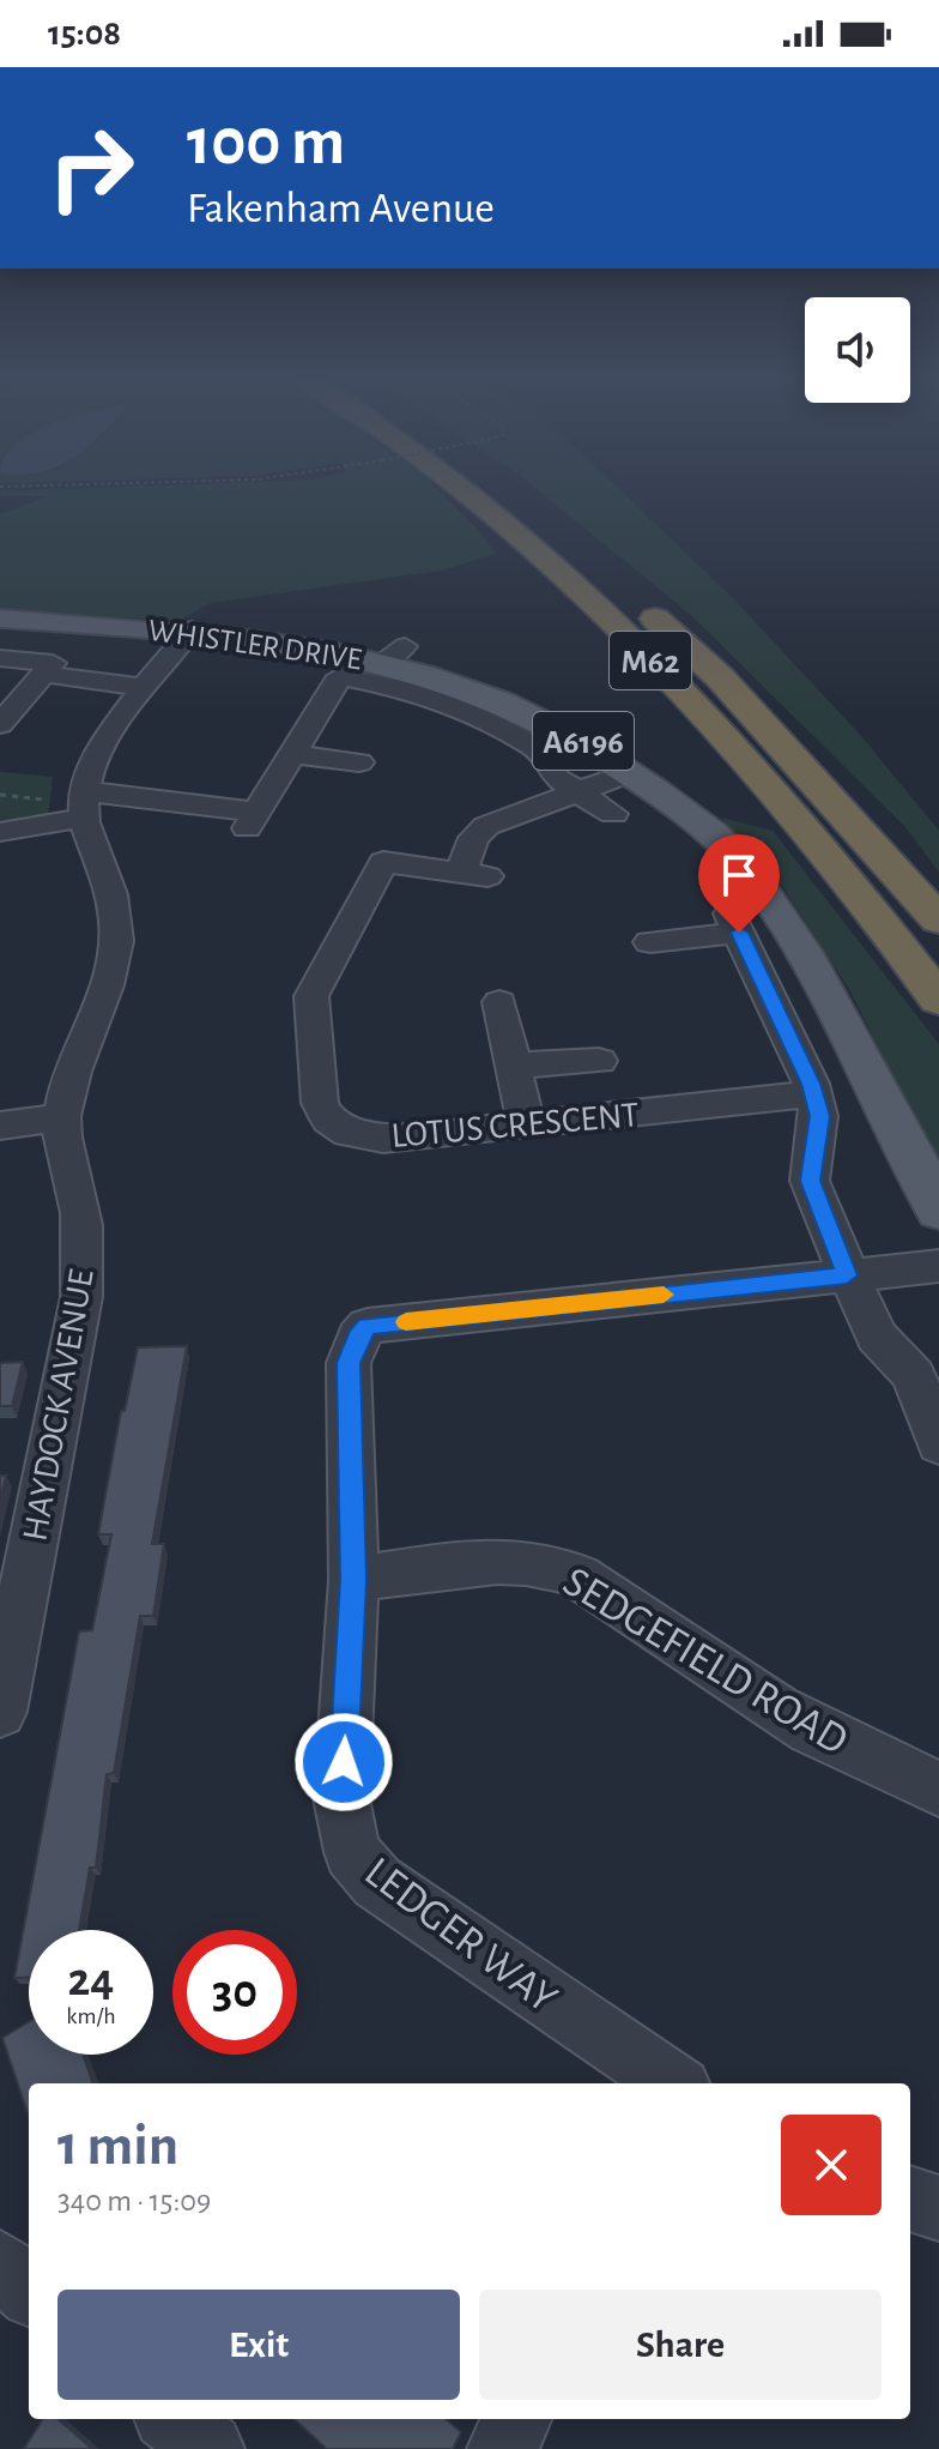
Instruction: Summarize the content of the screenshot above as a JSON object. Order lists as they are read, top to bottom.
{
  "streets": {
    "highway": ["M62"],
    "main road": ["WHISTLER DRIVE", "A6196"],
    "street": [
      "LOTUS CRESCENT",
      "HAYDOCK AVENUE",
      "SEDGEFIELD ROAD",
      "LEDGER WAY"
    ]
  },
  "crossings": [
    ["SEDGEFIELD ROAD", "LEDGER WAY"]
  ],
  "page": {
    "status": "15:08",
    "turn": ["100 m", "Fakenham Avenue"],
    "speed": "24 km/h",
    "limit": "30",
    "heading": ["1 min", "340 m · 15:09"],
    "buttons": ["Exit", "Share"]
  }
}
